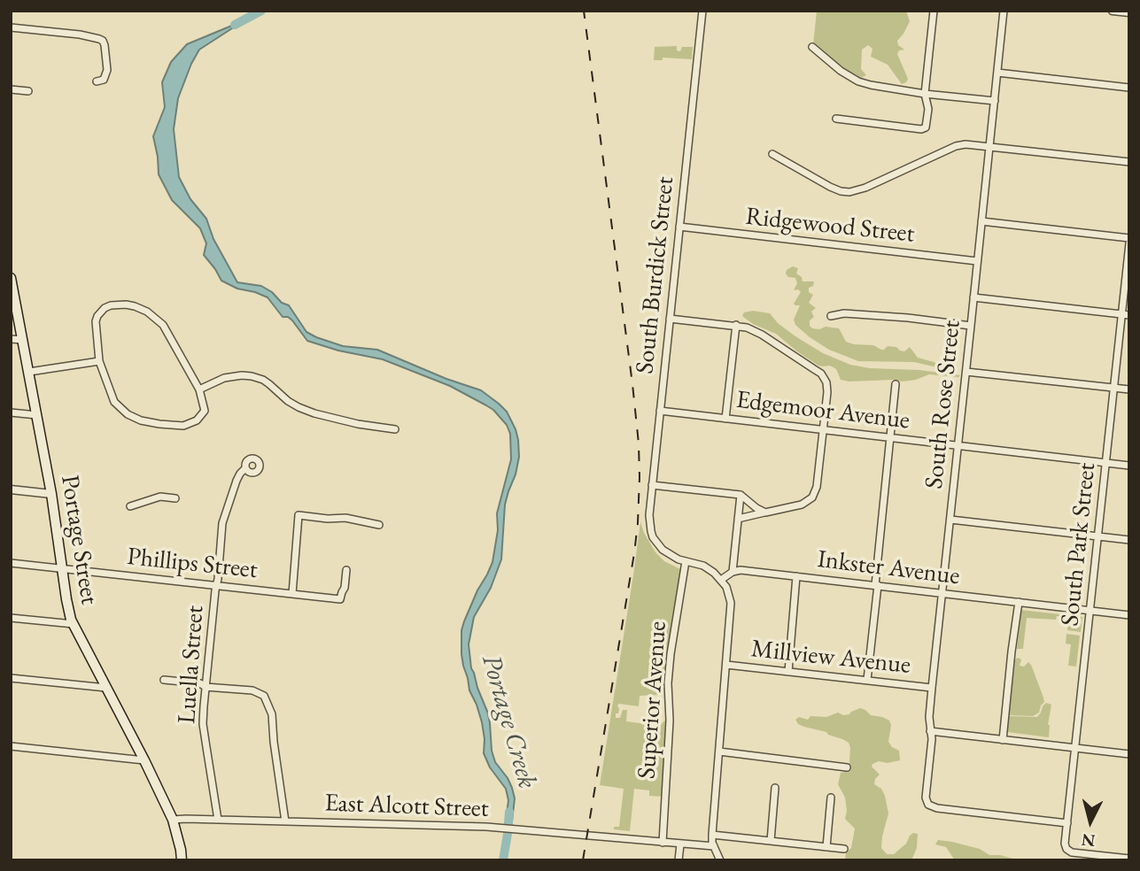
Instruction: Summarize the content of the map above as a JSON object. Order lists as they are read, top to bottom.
{
  "streets": {
    "main road": ["Portage Street"],
    "street": [
      "Ridgewood Street",
      "South Burdick Street",
      "South Rose Street",
      "Edgemoor Avenue",
      "South Park Street",
      "Phillips Street",
      "Inkster Avenue",
      "Millview Avenue",
      "Luella Street",
      "Superior Avenue",
      "East Alcott Street"
    ]
  },
  "crossings": [
    ["Ridgewood Street", "South Burdick Street"],
    ["Ridgewood Street", "South Rose Street"],
    ["South Burdick Street", "Edgemoor Avenue"],
    ["South Burdick Street", "Superior Avenue"],
    ["South Rose Street", "Edgemoor Avenue"],
    ["South Rose Street", "South Park Street"],
    ["South Rose Street", "Inkster Avenue"],
    ["South Rose Street", "Millview Avenue"],
    ["Edgemoor Avenue", "South Park Street"],
    ["Portage Street", "Phillips Street"],
    ["Portage Street", "East Alcott Street"],
    ["South Park Street", "Inkster Avenue"],
    ["Phillips Street", "Luella Street"],
    ["Luella Street", "East Alcott Street"],
    ["Superior Avenue", "East Alcott Street"]
  ],
  "water": ["Portage Creek"],
  "north": "bottom"
}
